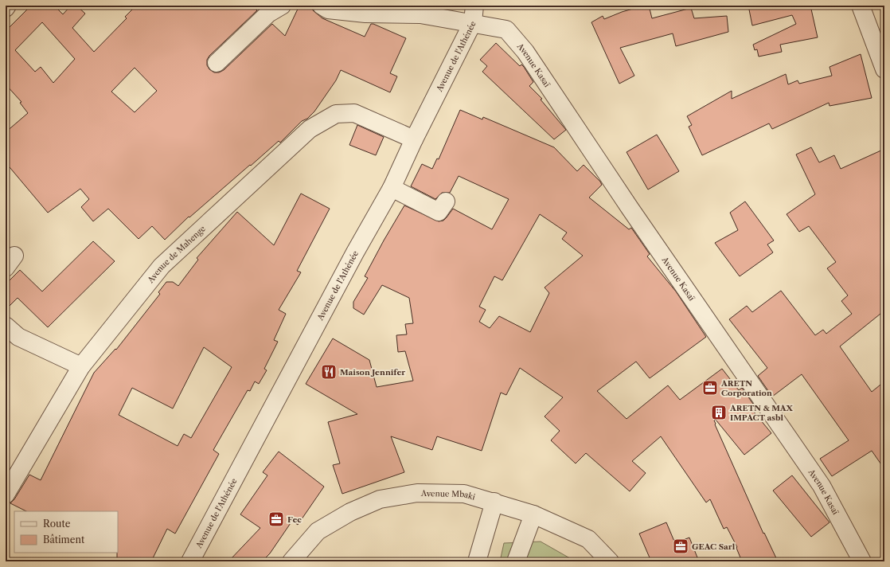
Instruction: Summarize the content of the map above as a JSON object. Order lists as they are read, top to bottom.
{
  "streets": {
    "street": [
      "Avenue de l'Athénée",
      "Avenue Kasaï",
      "Avenue de Mahenge",
      "Avenue Mbaki"
    ]
  },
  "crossings": [
    ["Avenue de l'Athénée", "Avenue Kasaï"],
    ["Avenue de l'Athénée", "Avenue de Mahenge"]
  ],
  "places": {
    "restaurant": ["Maison Jennifer"],
    "office": ["ARETN Corporation", "Fec", "GEAC Sarl"],
    "building": ["ARETN & MAX IMPACT asbl"]
  },
  "legend": ["Route", "Bâtiment"]
}
